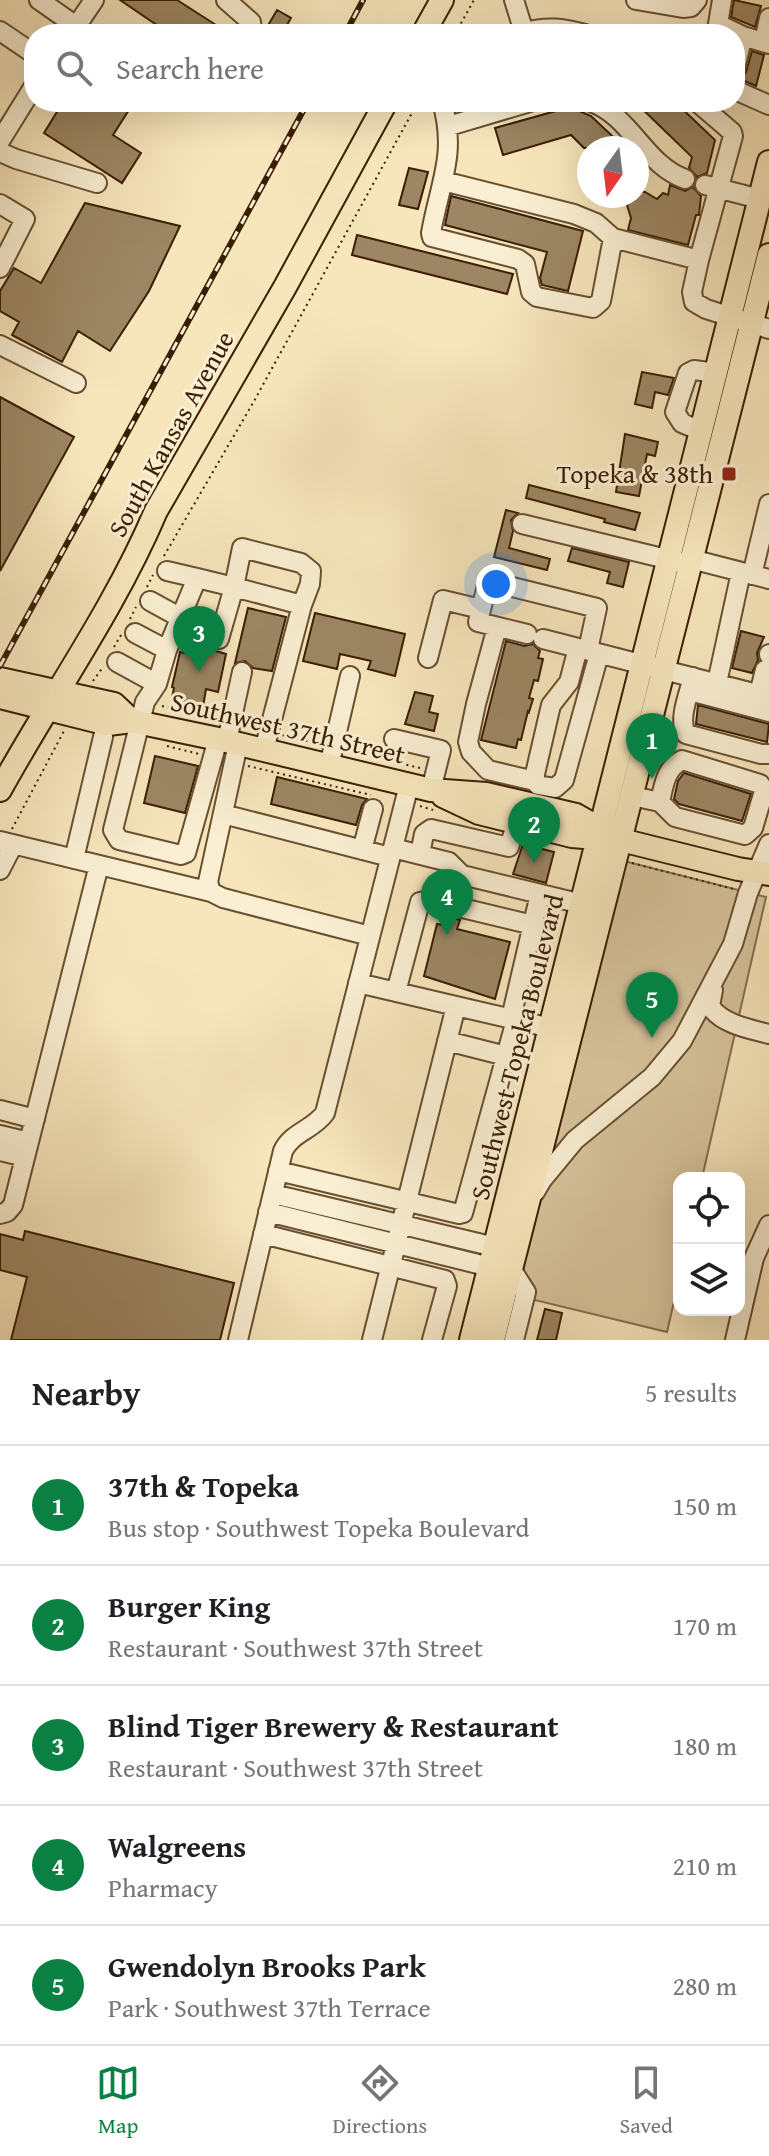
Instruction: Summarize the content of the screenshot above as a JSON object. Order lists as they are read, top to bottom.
{
  "streets": {
    "main road": ["South Kansas Avenue", "Southwest 37th Street", "Southwest Topeka Boulevard"]
  },
  "crossings": [
    ["South Kansas Avenue", "Southwest 37th Street"],
    ["Southwest 37th Street", "Southwest Topeka Boulevard"]
  ],
  "places": {
    "transit": ["Topeka & 38th"]
  },
  "north": "bottom",
  "page": {
    "search": "Search here",
    "pins": [
      "3",
      "1",
      "2",
      "4",
      "5"
    ],
    "heading": ["Nearby", "5 results"],
    "list": [
      {
        "mark": "1",
        "name": "37th & Topeka",
        "note": "Bus stop · Southwest Topeka Boulevard",
        "value": "150 m"
      },
      {
        "mark": "2",
        "name": "Burger King",
        "note": "Restaurant · Southwest 37th Street",
        "value": "170 m"
      },
      {
        "mark": "3",
        "name": "Blind Tiger Brewery & Restaurant",
        "note": "Restaurant · Southwest 37th Street",
        "value": "180 m"
      },
      {
        "mark": "4",
        "name": "Walgreens",
        "note": "Pharmacy",
        "value": "210 m"
      },
      {
        "mark": "5",
        "name": "Gwendolyn Brooks Park",
        "note": "Park · Southwest 37th Terrace",
        "value": "280 m"
      }
    ],
    "nav": ["Map", "Directions", "Saved"]
  }
}
